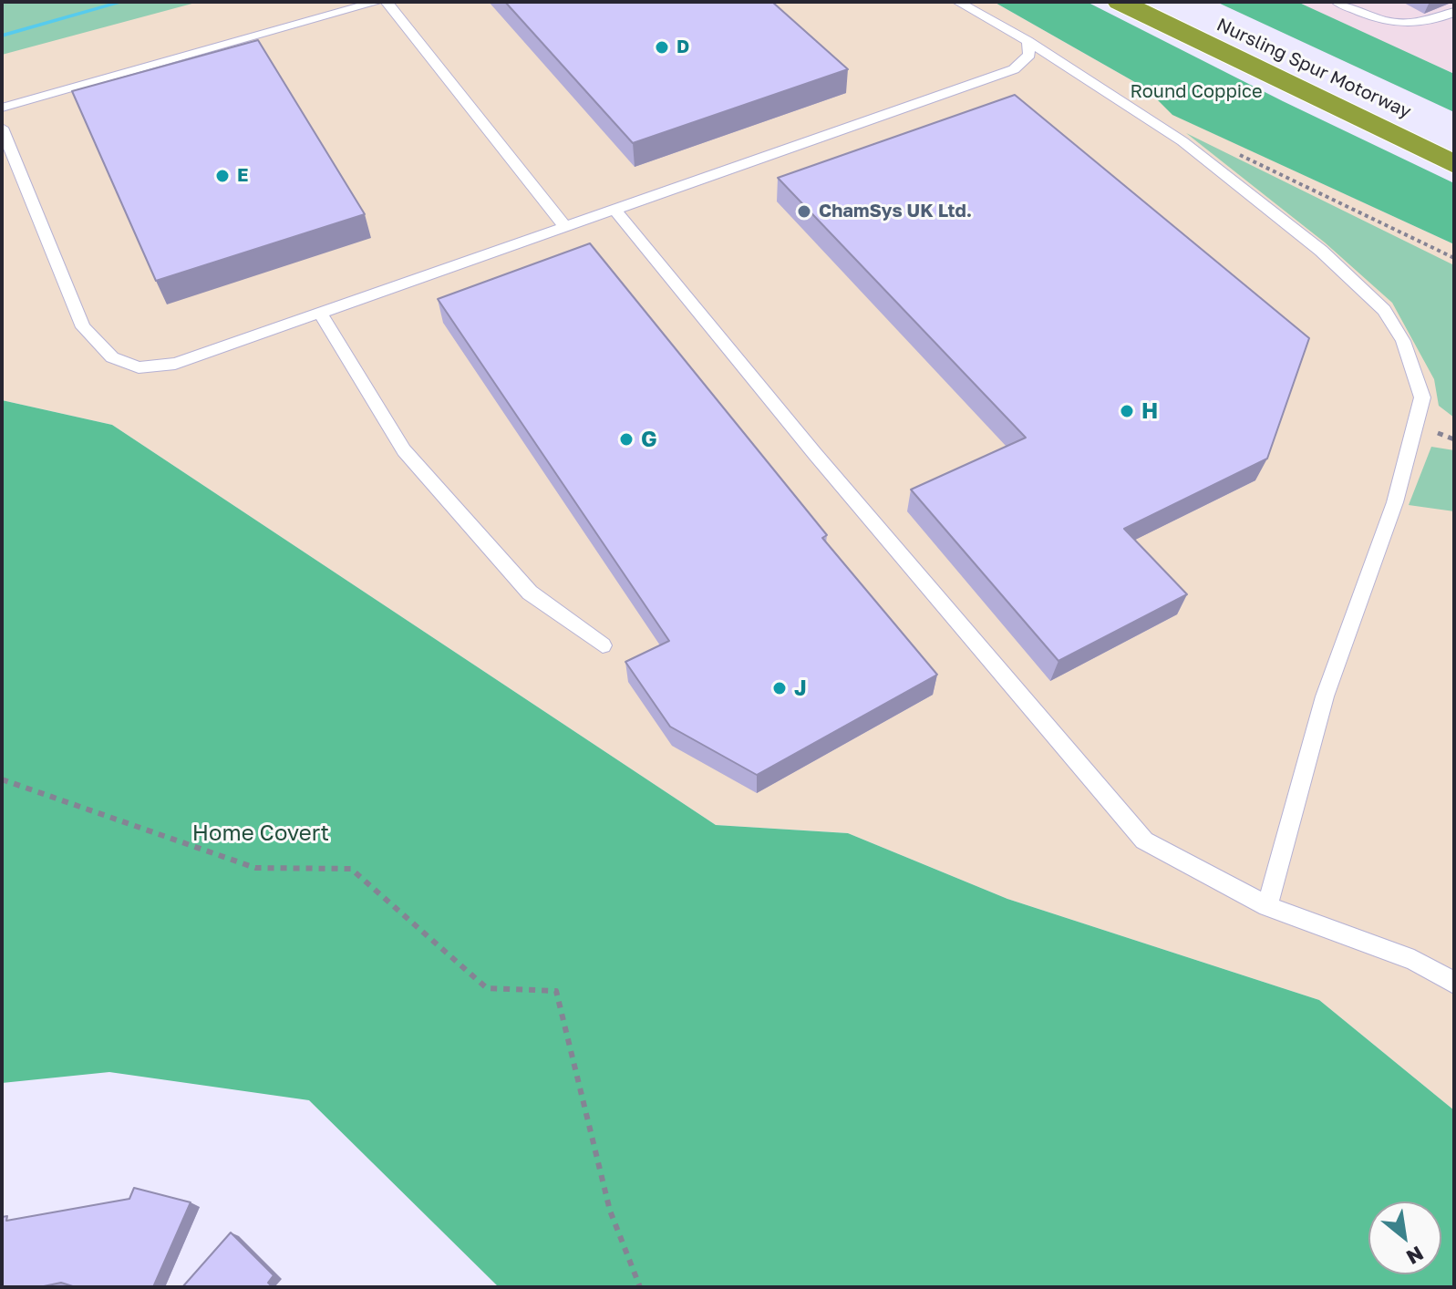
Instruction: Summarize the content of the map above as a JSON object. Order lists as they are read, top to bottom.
{
  "streets": {
    "highway": ["Nursling Spur Motorway"]
  },
  "parks": ["Round Coppice", "Home Covert"],
  "places": [
    "D",
    "E",
    "ChamSys UK Ltd.",
    "H",
    "G",
    "J"
  ],
  "north": "bottom right"
}
